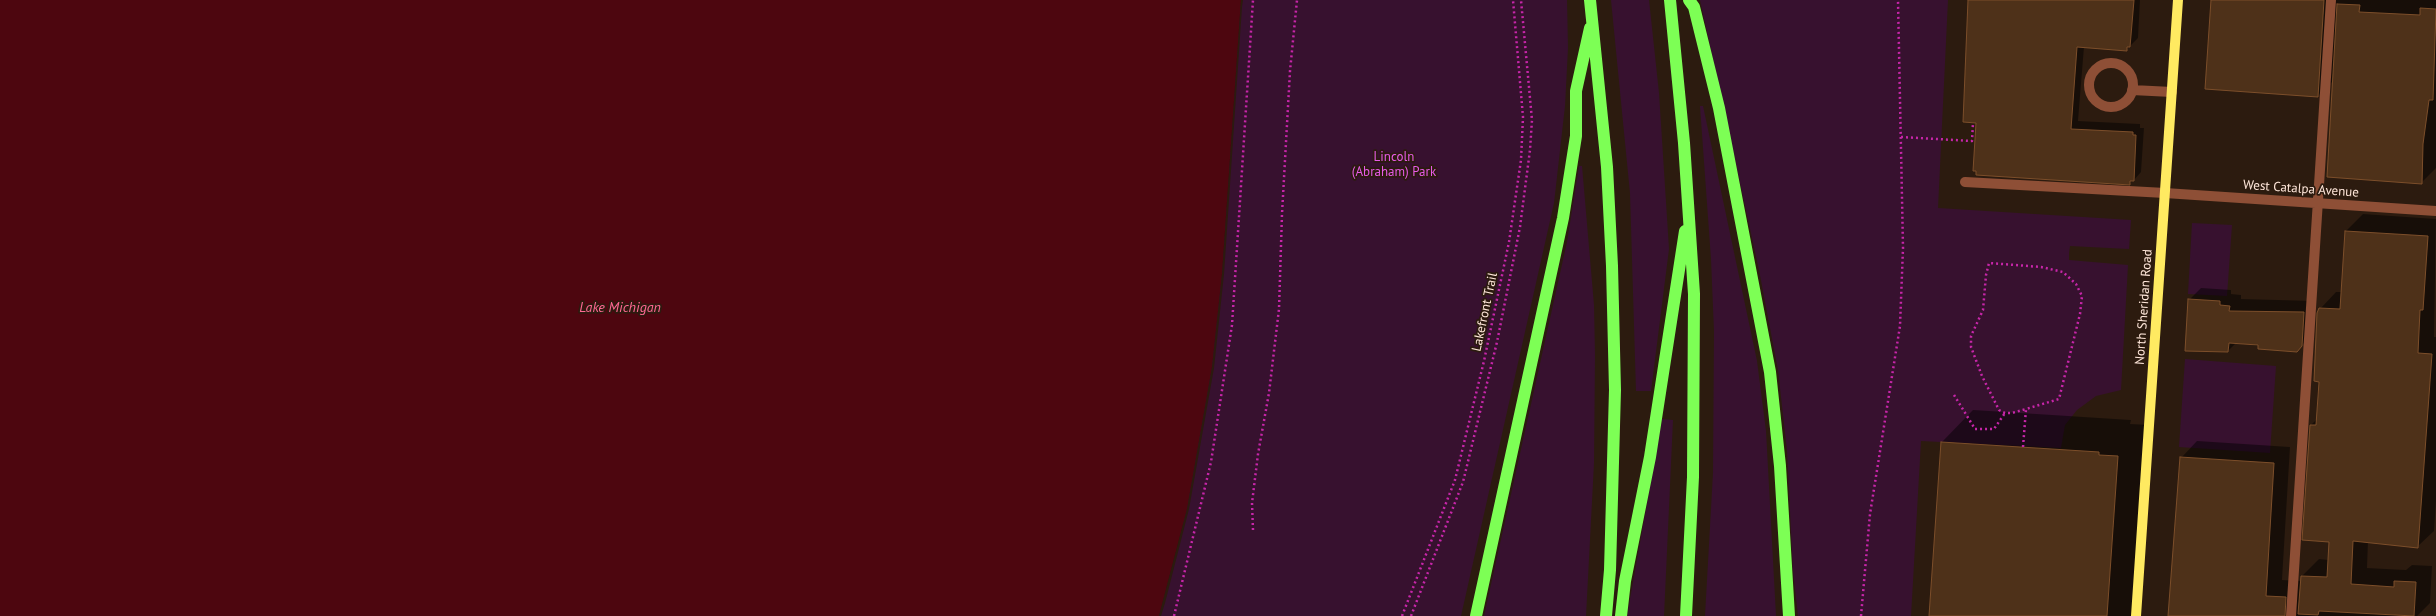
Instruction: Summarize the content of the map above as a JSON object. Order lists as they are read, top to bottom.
{
  "streets": {
    "main road": ["North Sheridan Road"],
    "street": ["West Catalpa Avenue"],
    "path": ["Lakefront Trail"]
  },
  "crossings": [
    ["West Catalpa Avenue", "North Sheridan Road"]
  ],
  "water": ["Lake Michigan"],
  "parks": ["Lincoln (Abraham) Park"]
}
